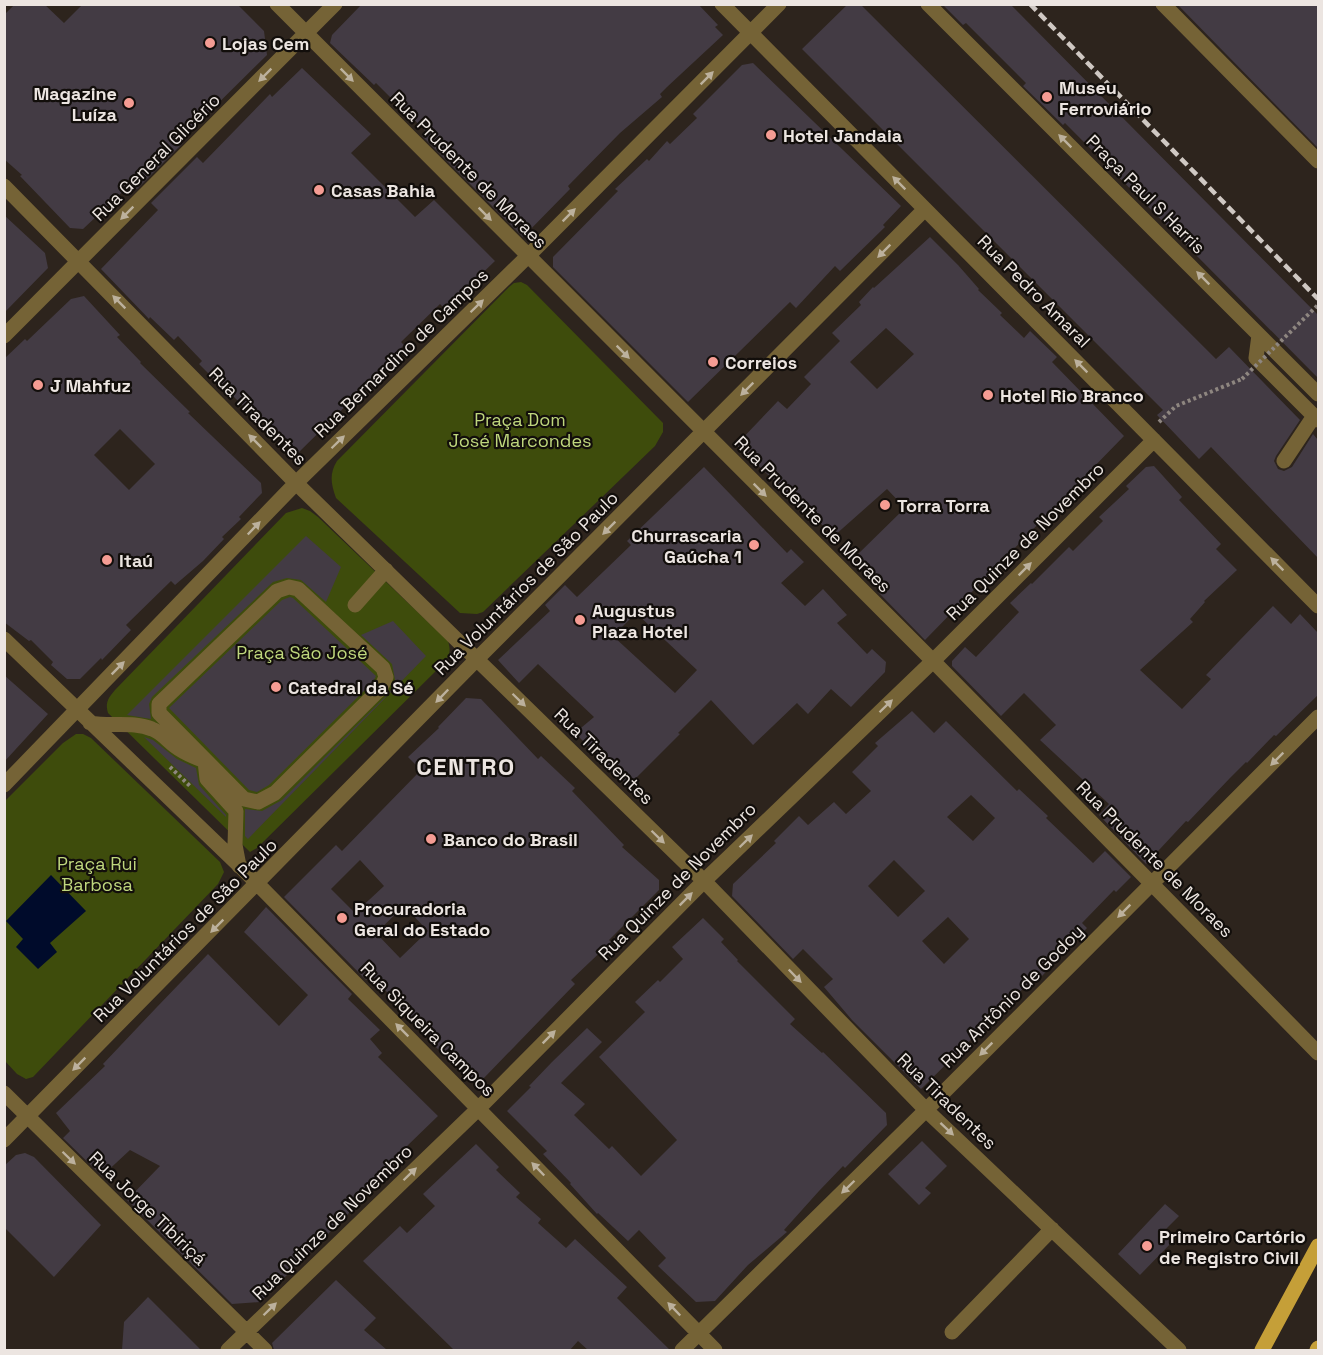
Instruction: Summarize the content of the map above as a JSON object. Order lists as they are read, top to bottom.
{
  "streets": {
    "street": [
      "Rua General Glicério",
      "Rua Prudente de Moraes",
      "Praça Paul S Harris",
      "Rua Pedro Amaral",
      "Rua Bernardino de Campos",
      "Rua Tiradentes",
      "Rua Quinze de Novembro",
      "Rua Voluntários de São Paulo",
      "Rua Antônio de Godoy",
      "Rua Siqueira Campos",
      "Rua Jorge Tibiriçá"
    ]
  },
  "crossings": [
    ["Rua General Glicério", "Rua Prudente de Moraes"],
    ["Rua General Glicério", "Rua Tiradentes"],
    ["Rua Prudente de Moraes", "Rua Bernardino de Campos"],
    ["Rua Prudente de Moraes", "Rua Quinze de Novembro"],
    ["Rua Prudente de Moraes", "Rua Voluntários de São Paulo"],
    ["Rua Prudente de Moraes", "Rua Antônio de Godoy"],
    ["Rua Pedro Amaral", "Rua Bernardino de Campos"],
    ["Rua Pedro Amaral", "Rua Quinze de Novembro"],
    ["Rua Pedro Amaral", "Rua Voluntários de São Paulo"],
    ["Rua Bernardino de Campos", "Rua Tiradentes"],
    ["Rua Bernardino de Campos", "Rua Siqueira Campos"],
    ["Rua Tiradentes", "Rua Quinze de Novembro"],
    ["Rua Tiradentes", "Rua Voluntários de São Paulo"],
    ["Rua Tiradentes", "Rua Antônio de Godoy"],
    ["Rua Quinze de Novembro", "Rua Siqueira Campos"],
    ["Rua Quinze de Novembro", "Rua Jorge Tibiriçá"],
    ["Rua Voluntários de São Paulo", "Rua Siqueira Campos"],
    ["Rua Voluntários de São Paulo", "Rua Jorge Tibiriçá"],
    ["Rua Antônio de Godoy", "Rua Siqueira Campos"]
  ],
  "one_way": [
    "Rua General Glicério",
    "Rua Prudente de Moraes",
    "Praça Paul S Harris",
    "Rua Pedro Amaral",
    "Rua Bernardino de Campos",
    "Rua Quinze de Novembro",
    "Rua Voluntários de São Paulo",
    "Rua Antônio de Godoy",
    "Rua Siqueira Campos",
    "Rua Jorge Tibiriçá"
  ],
  "districts": ["CENTRO"],
  "parks": ["Praça Dom José Marcondes", "Praça São José", "Praça Rui Barbosa"],
  "places": [
    "Lojas Cem",
    "Museu Ferroviário",
    "Magazine Luíza",
    "Hotel Jandaia",
    "Casas Bahia",
    "Correios",
    "J Mahfuz",
    "Hotel Rio Branco",
    "Torra Torra",
    "Churrascaria Gaúcha 1",
    "Itaú",
    "Augustus Plaza Hotel",
    "Catedral da Sé",
    "Banco do Brasil",
    "Procuradoria Geral do Estado",
    "Primeiro Cartório de Registro Civil"
  ]
}
